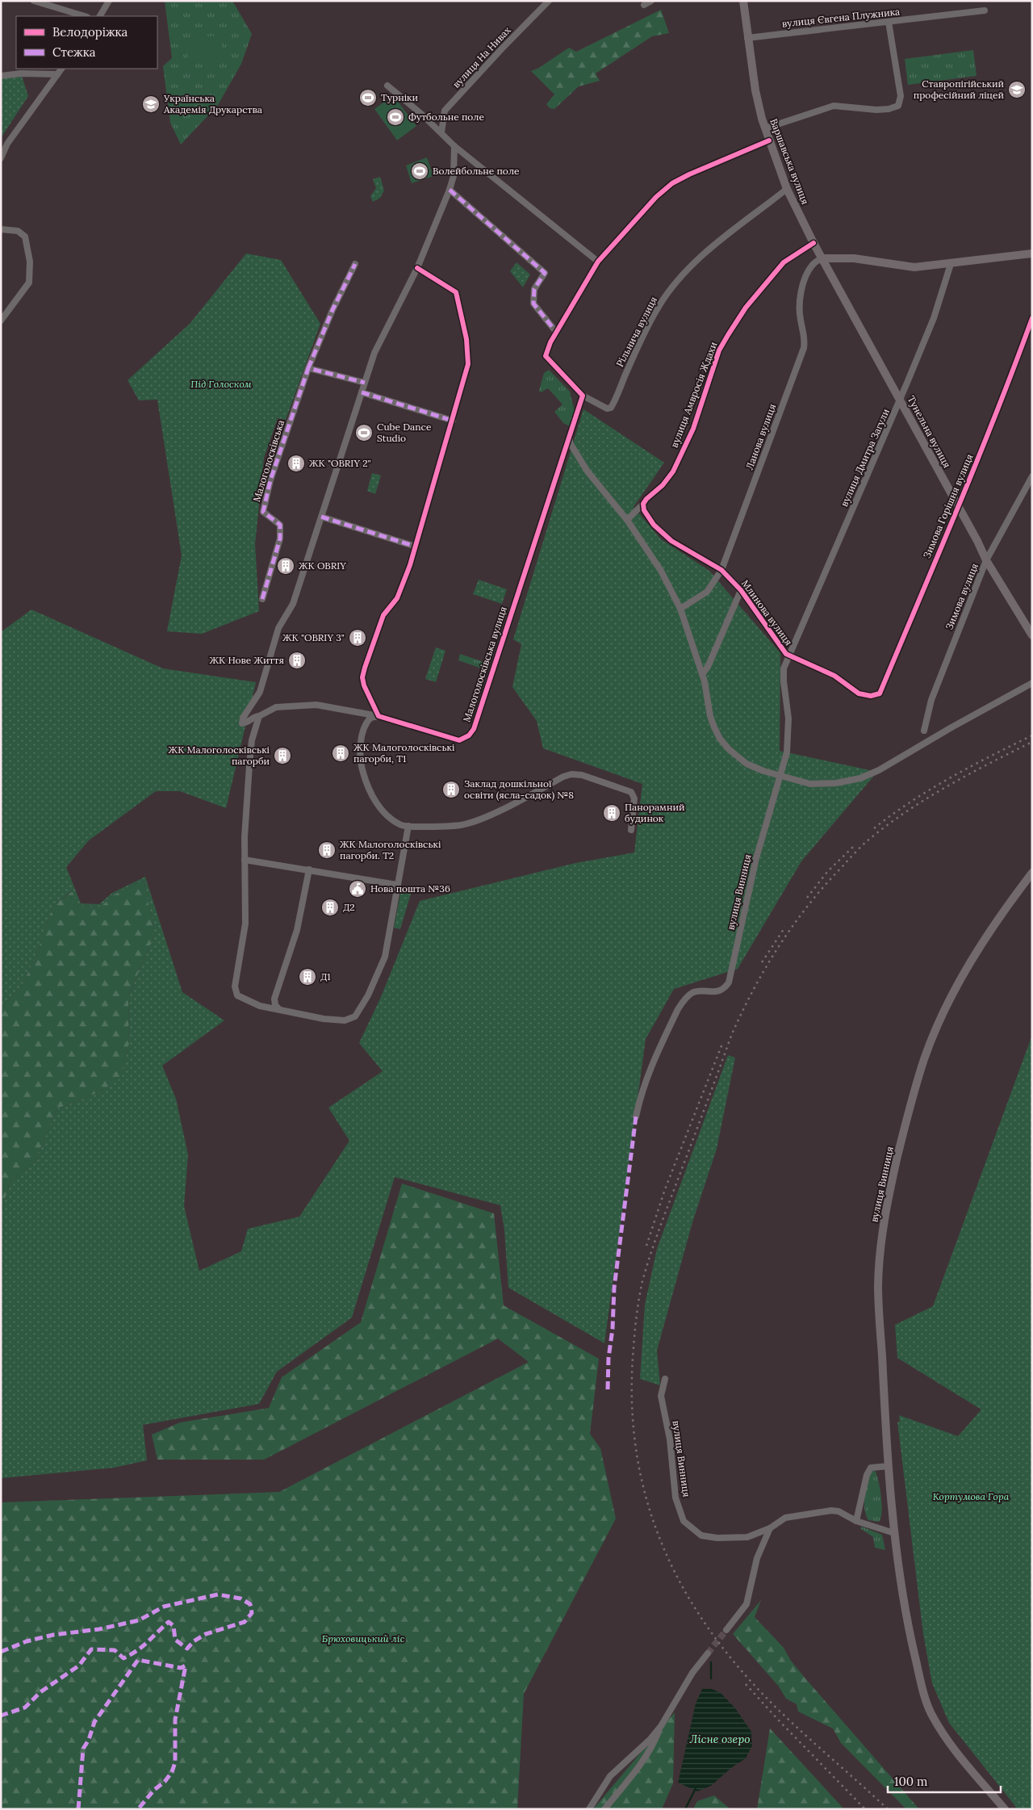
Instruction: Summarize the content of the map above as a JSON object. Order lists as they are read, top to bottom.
{
  "streets": {
    "main road": ["Варшавська вулиця", "Тунельна вулиця", "вулиця Винниця"],
    "street": [
      "вулиця Євгена Плужника",
      "вулиця На Нивах",
      "Рільнича вулиця",
      "вулиця Амвросія Ждахи",
      "Ланова вулиця",
      "вулиця Дмитра Загули",
      "Малоголосківська",
      "Зимова Горішня вулиця",
      "Зимова вулиця",
      "Млинова вулиця",
      "Малоголосківська вулиця"
    ]
  },
  "crossings": [
    ["вулиця Євгена Плужника", "Варшавська вулиця"],
    ["Варшавська вулиця", "Рільнича вулиця"],
    ["Варшавська вулиця", "вулиця Амвросія Ждахи"],
    ["Варшавська вулиця", "Тунельна вулиця"],
    ["Варшавська вулиця", "Ланова вулиця"],
    ["Рільнича вулиця", "Малоголосківська вулиця"],
    ["вулиця Амвросія Ждахи", "Млинова вулиця"],
    ["Тунельна вулиця", "Ланова вулиця"],
    ["Тунельна вулиця", "вулиця Дмитра Загули"],
    ["Тунельна вулиця", "Зимова Горішня вулиця"],
    ["Тунельна вулиця", "Зимова вулиця"],
    ["Ланова вулиця", "Млинова вулиця"],
    ["вулиця Дмитра Загули", "Млинова вулиця"],
    ["вулиця Дмитра Загули", "вулиця Винниця"],
    ["Зимова Горішня вулиця", "Млинова вулиця"],
    ["Млинова вулиця", "вулиця Винниця"]
  ],
  "water": ["Лісне озеро"],
  "parks": ["Під Голоском", "Кортумова Гора", "Брюховицький ліс"],
  "places": {
    "school or university": ["Ставропігійський професійний ліцей", "Українська Академія Друкарства"],
    "sports": [
      "Турніки",
      "Футбольне поле",
      "Волейбольне поле",
      "Cube Dance Studio"
    ],
    "building": [
      "ЖК \"OBRIY 2\"",
      "ЖК OBRIY",
      "ЖК \"OBRIY 3\"",
      "ЖК Нове Життя",
      "ЖК Малоголосківські пагорби, Т1",
      "ЖК Малоголосківські пагорби",
      "Заклад дошкільної освіти (ясла-садок) №8",
      "Панорамний будинок",
      "ЖК Малоголосківські пагорби. Т2",
      "Д2",
      "Д1"
    ],
    "public building": ["Нова пошта №36"]
  },
  "legend": ["Велодоріжка", "Стежка"],
  "scale_bar": "100 m"
}
